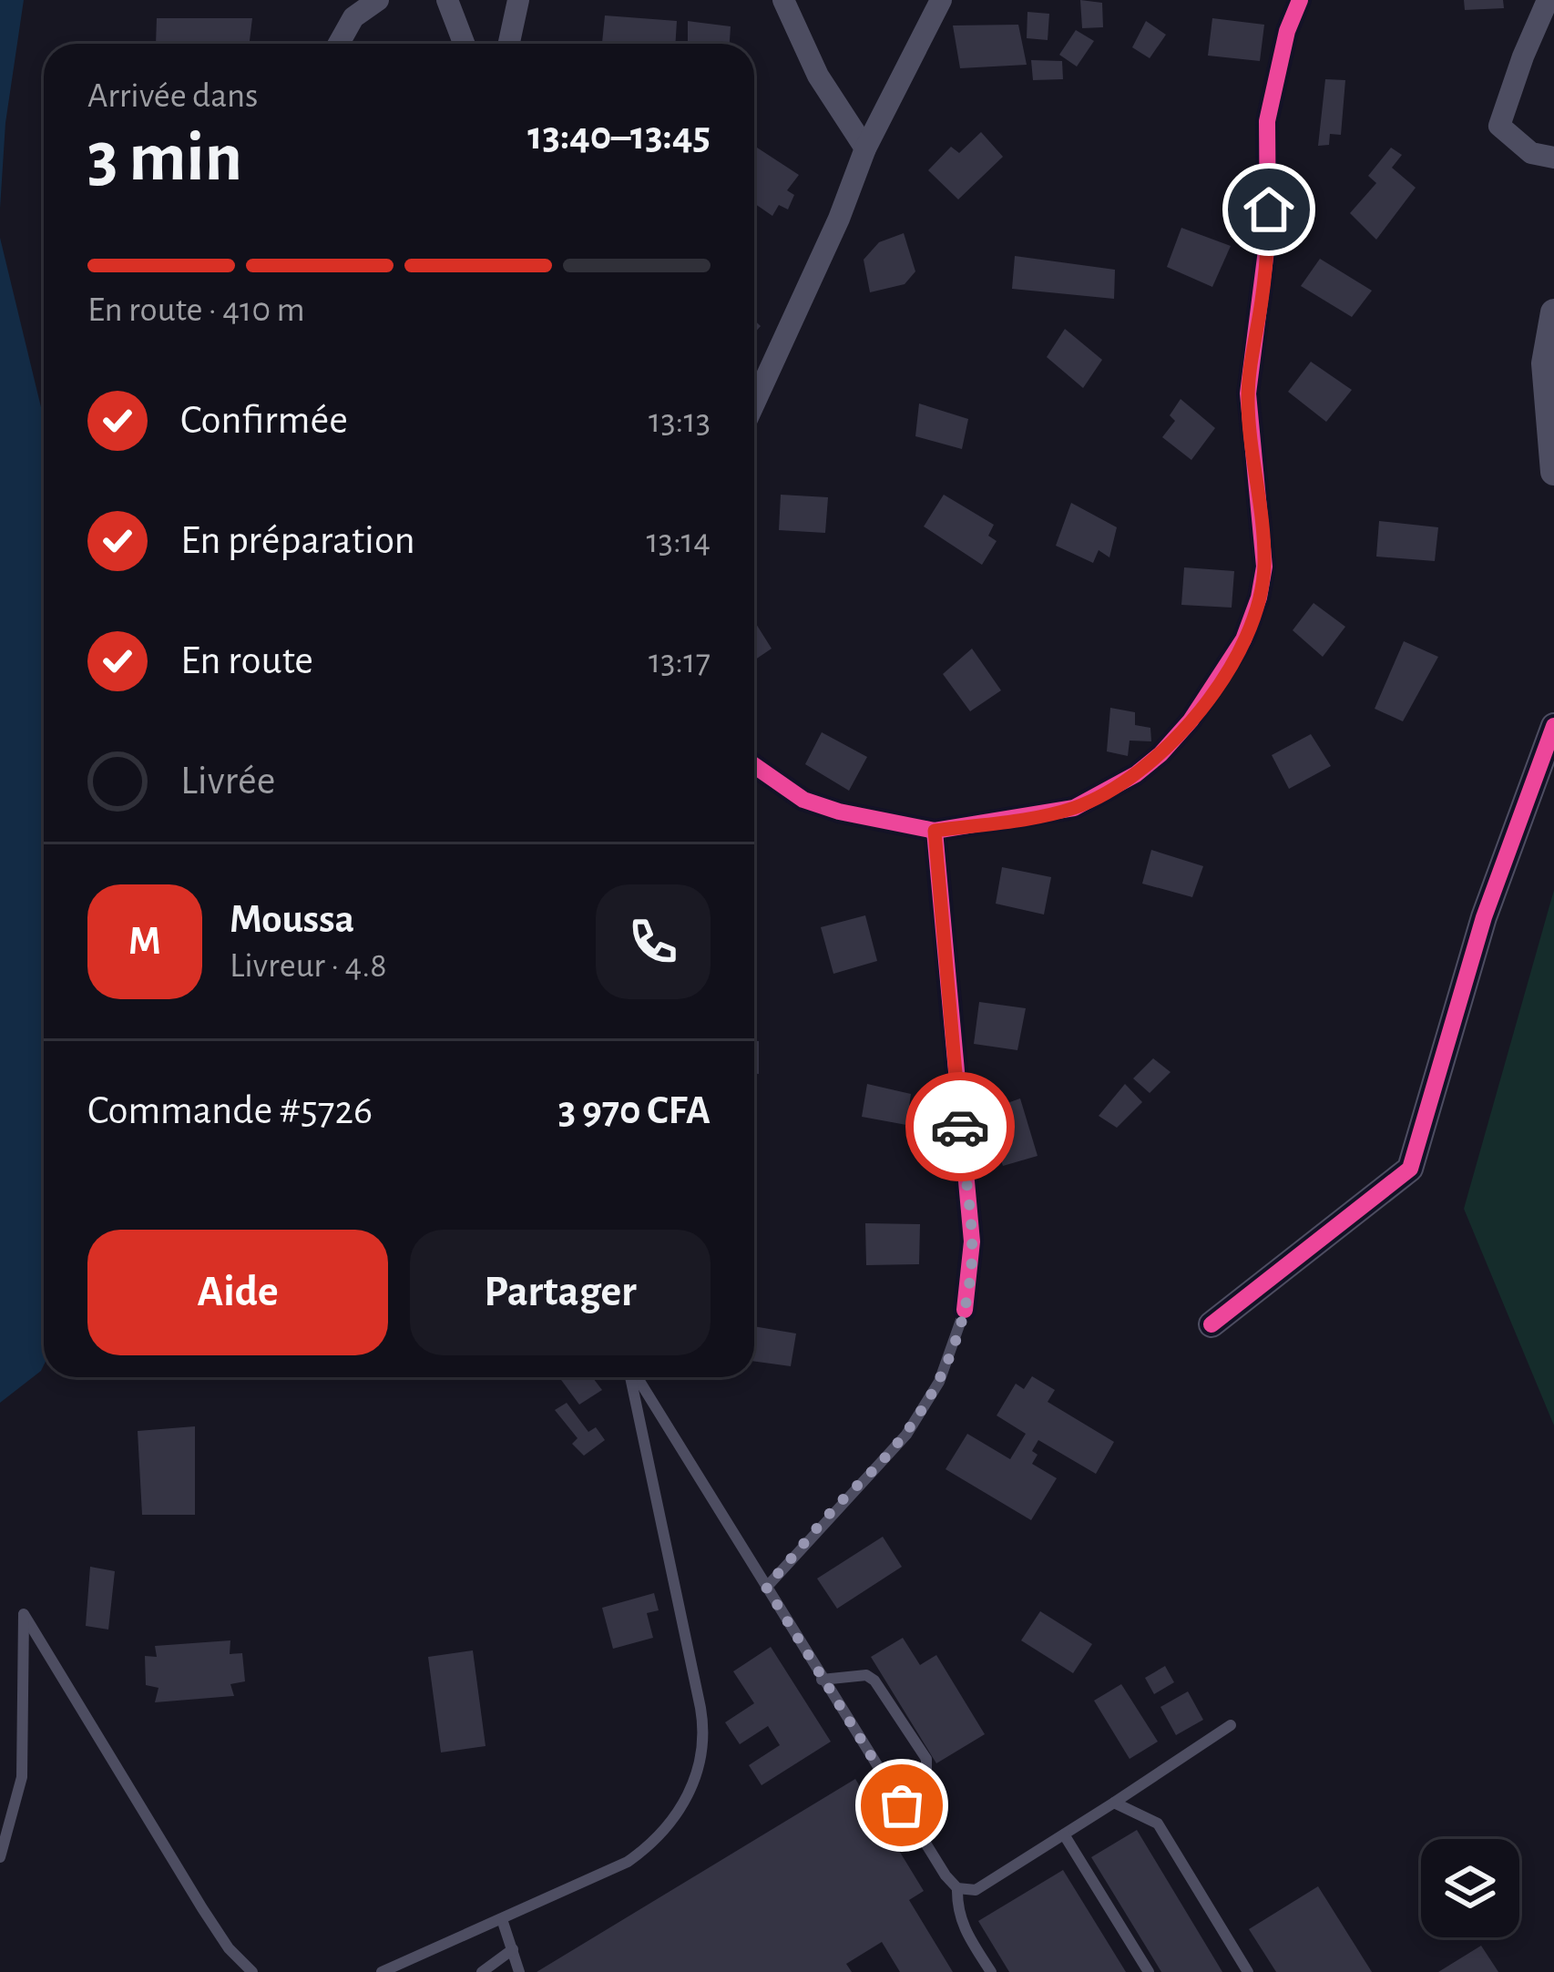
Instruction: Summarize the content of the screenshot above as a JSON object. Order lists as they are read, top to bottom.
{
  "page": {
    "heading": ["3 min", "Arrivée dans", "13:40–13:45"],
    "panel": [
      "Moussa",
      "Livreur · 4.8",
      "Commande #5726",
      "3 970 CFA"
    ],
    "bar": "En route · 410 m",
    "list": [
      ["Confirmée", "13:13"],
      ["En préparation", "13:14"],
      ["En route", "13:17"],
      "Livrée"
    ],
    "round": "M",
    "buttons": ["Aide", "Partager"]
  }
}
